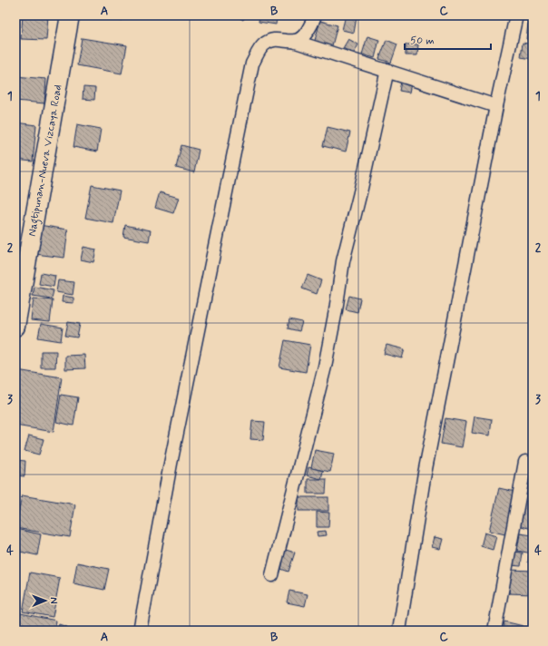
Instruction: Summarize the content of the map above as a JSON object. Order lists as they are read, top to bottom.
{
  "streets": {
    "main road": ["Nagtipunan-Nueva Vizcaya Road"]
  },
  "scale_bar": "50 m",
  "north": "right",
  "grid": {
    "columns": ["A", "B", "C"],
    "rows": [
      "1",
      "2",
      "3",
      "4"
    ]
  }
}
